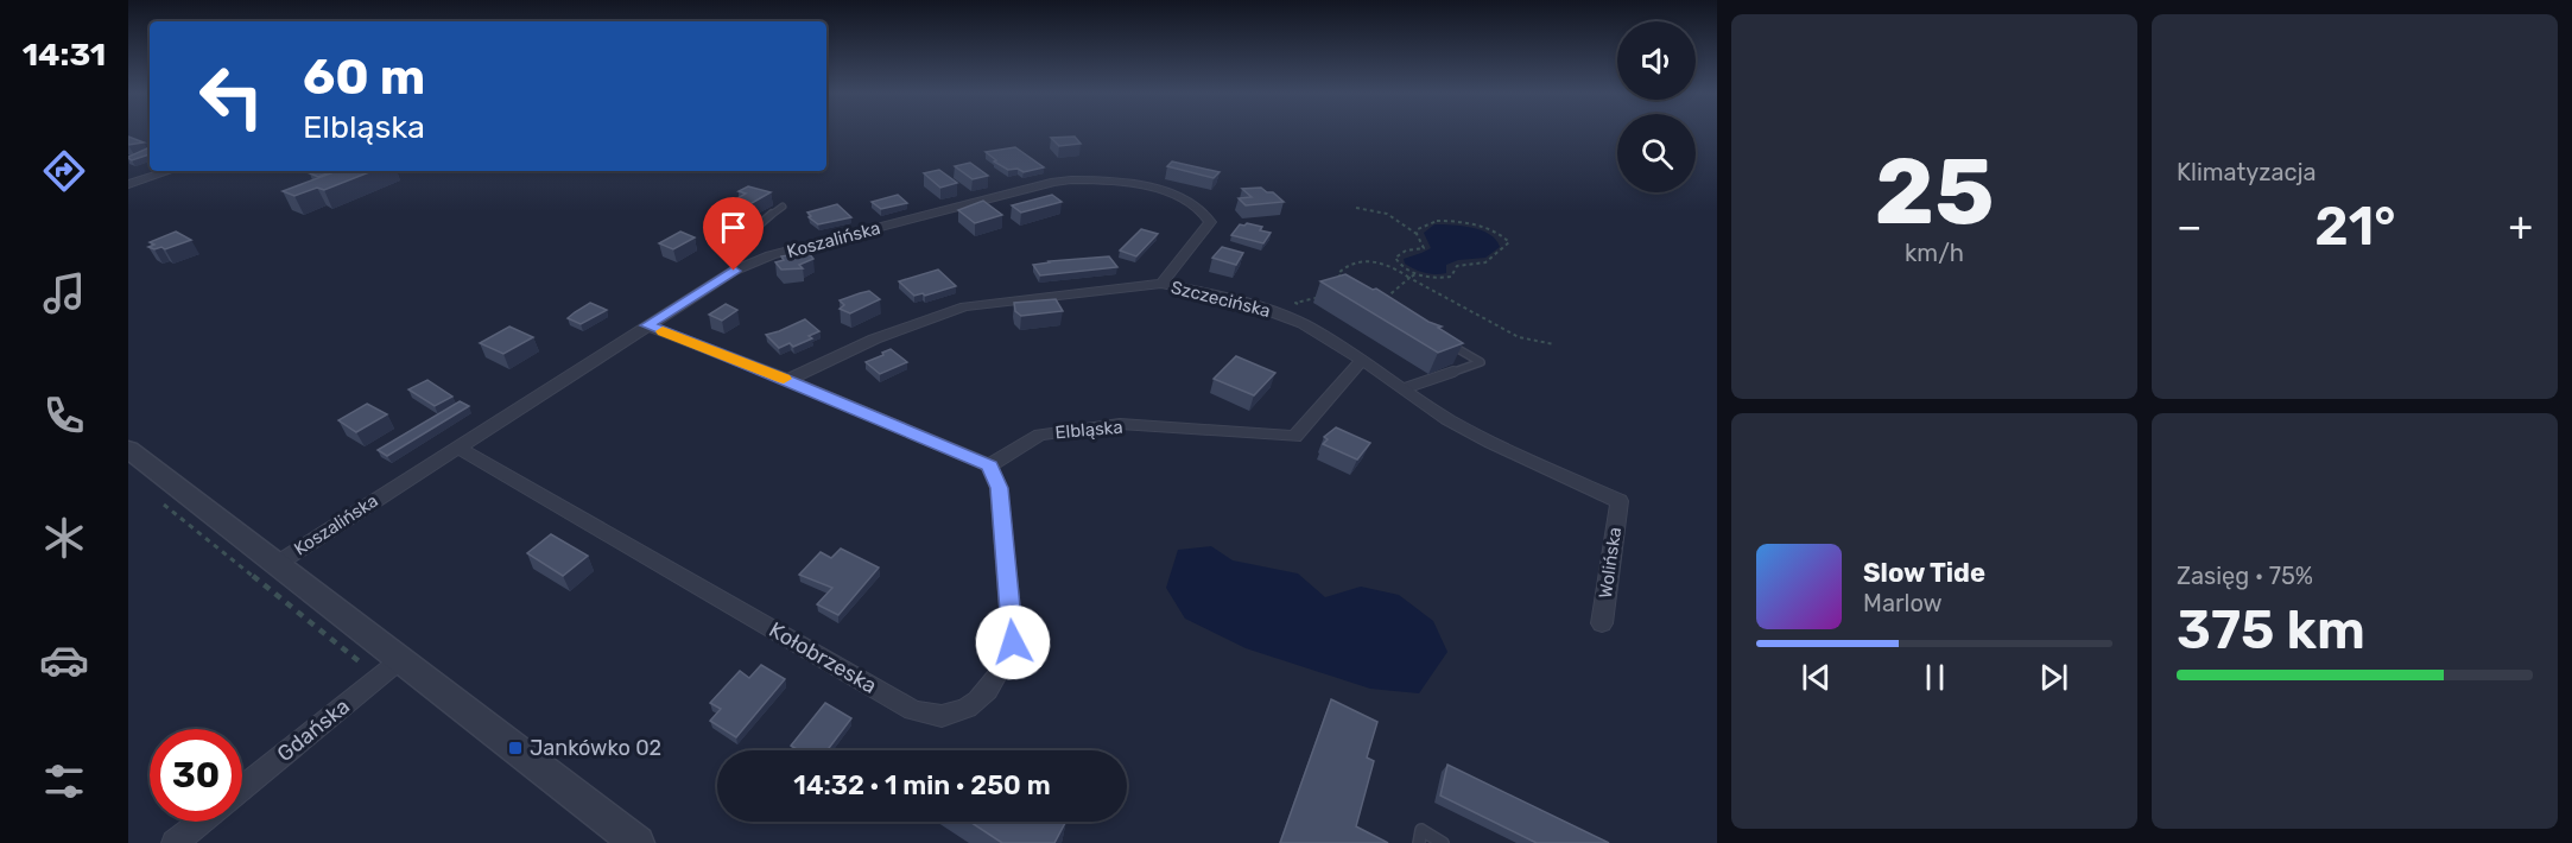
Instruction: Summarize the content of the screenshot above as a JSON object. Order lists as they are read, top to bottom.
{
  "streets": {
    "street": [
      "Koszalińska",
      "Szczecińska",
      "Elbląska",
      "Wolińska",
      "Kołobrzeska",
      "Gdańska"
    ]
  },
  "crossings": [
    ["Koszalińska", "Szczecińska"],
    ["Koszalińska", "Kołobrzeska"],
    ["Szczecińska", "Elbląska"],
    ["Szczecińska", "Wolińska"],
    ["Elbląska", "Kołobrzeska"]
  ],
  "places": {
    "transit": ["Jankówko 02"]
  },
  "page": {
    "tabs": "14:31",
    "tile": [
      ["25", "km/h"],
      "Klimatyzacja",
      ["Zasięg · 75%", "375 km"]
    ],
    "turn": ["60 m", "Elbląska"],
    "heat": ["−", "21°", "+"],
    "song": ["Slow Tide", "Marlow"],
    "limit": "30",
    "trip": "14:32 · 1 min · 250 m"
  }
}
